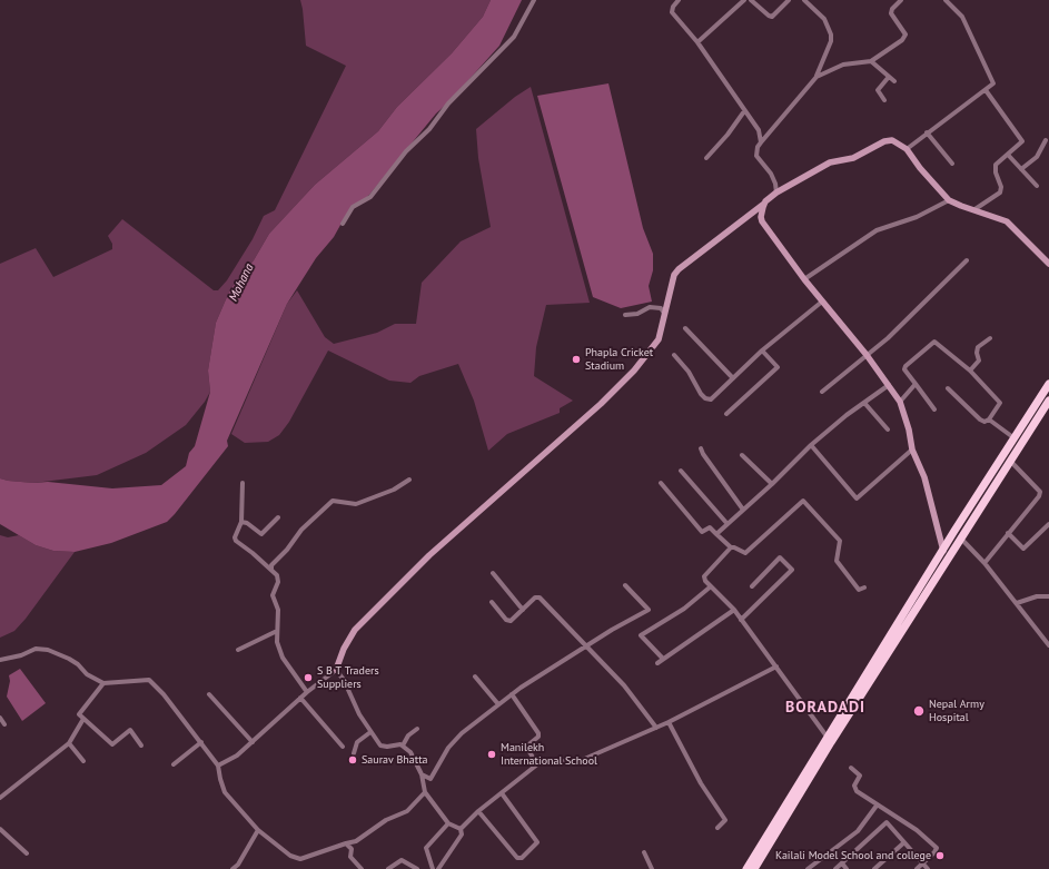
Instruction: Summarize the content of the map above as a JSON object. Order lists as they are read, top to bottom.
{
  "districts": ["BORADADI"],
  "water": ["Mohana"],
  "places": [
    "Phapla Cricket Stadium",
    "S B T Traders Suppliers",
    "Nepal Army Hospital",
    "Manilekh International School",
    "Saurav Bhatta",
    "Kailali Model School and college"
  ]
}
